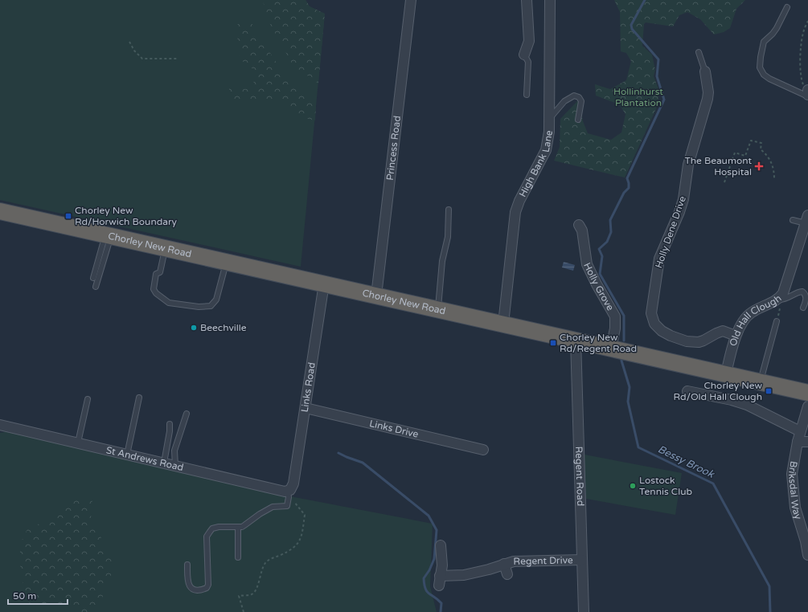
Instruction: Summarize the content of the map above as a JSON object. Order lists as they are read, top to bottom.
{
  "streets": {
    "highway": ["Chorley New Road"],
    "street": [
      "Princess Road",
      "High Bank Lane",
      "Holly Dene Drive",
      "Holly Grove",
      "Old Hall Clough",
      "Links Road",
      "Links Drive",
      "St Andrews Road",
      "Regent Road",
      "Briksdal Way",
      "Regent Drive"
    ]
  },
  "crossings": [
    ["Princess Road", "Chorley New Road"],
    ["High Bank Lane", "Chorley New Road"],
    ["Holly Dene Drive", "Old Hall Clough"],
    ["Chorley New Road", "Holly Grove"],
    ["Chorley New Road", "Old Hall Clough"],
    ["Chorley New Road", "Links Road"],
    ["Chorley New Road", "Regent Road"],
    ["Links Road", "Links Drive"],
    ["Links Road", "St Andrews Road"],
    ["Regent Road", "Regent Drive"]
  ],
  "water": ["Bessy Brook"],
  "parks": ["Hollinhurst Plantation"],
  "places": {
    "health": ["The Beaumont Hospital"],
    "transit": ["Chorley New Rd/Horwich Boundary", "Chorley New Rd/Regent Road", "Chorley New Rd/Old Hall Clough"],
    "other": ["Beechville", "Lostock Tennis Club"]
  },
  "scale_bar": "50 m"
}
